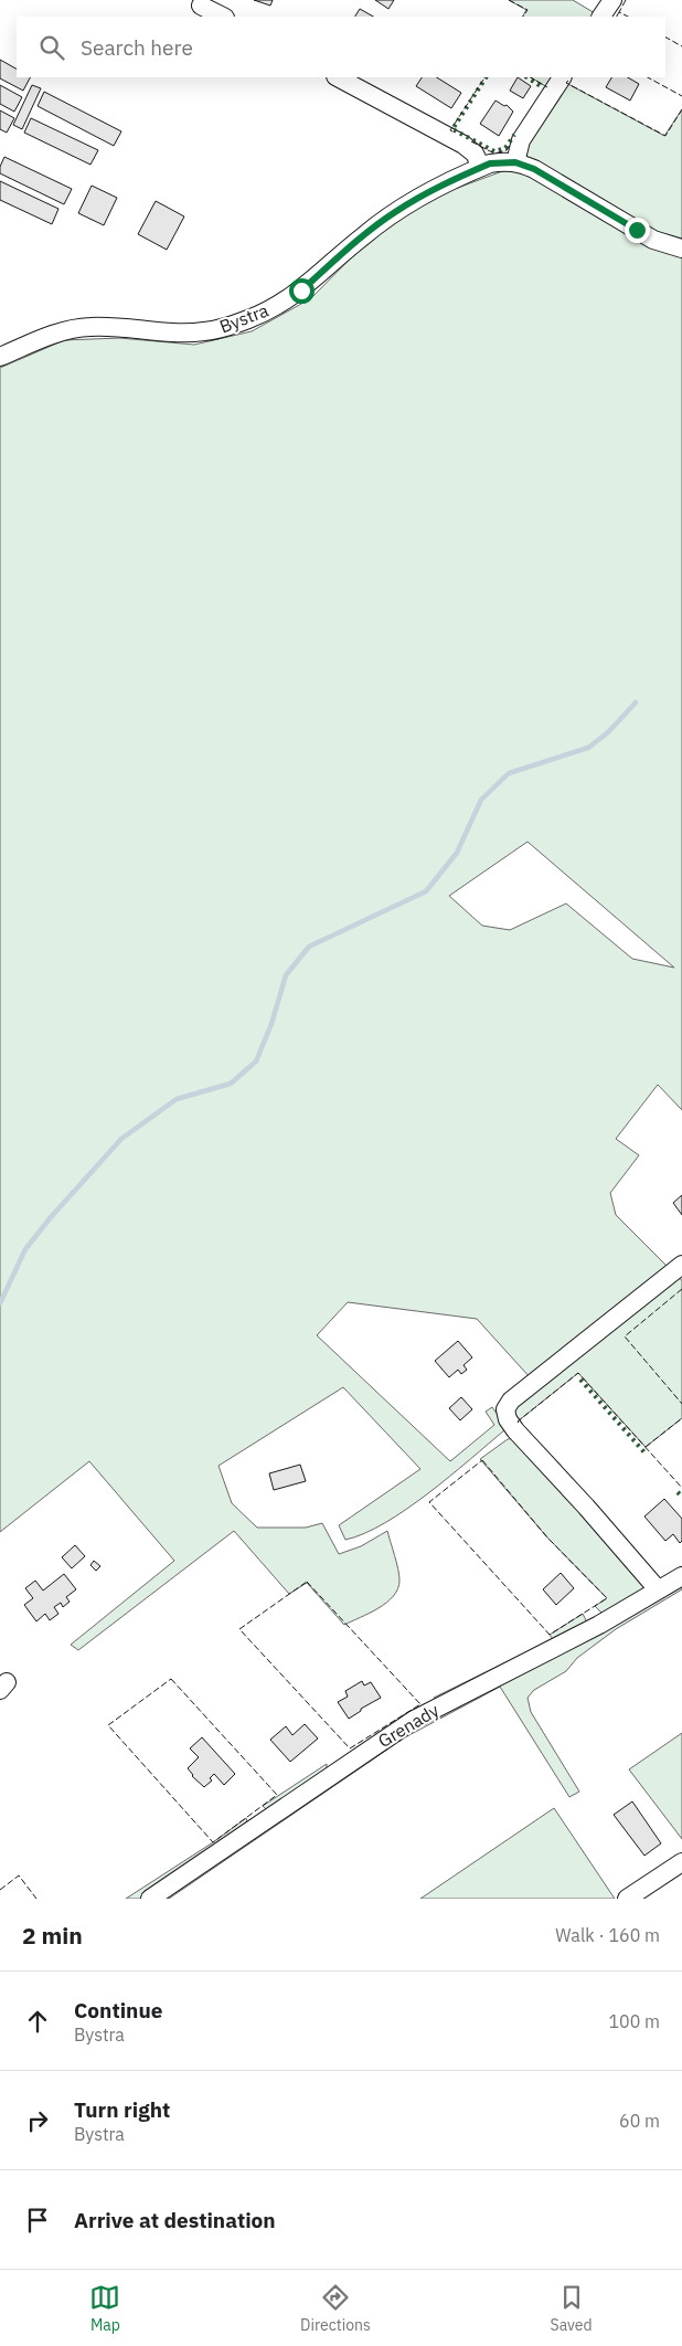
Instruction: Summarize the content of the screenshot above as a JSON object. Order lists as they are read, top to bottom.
{
  "streets": {
    "street": ["Bystra", "Grenady"]
  },
  "page": {
    "search": "Search here",
    "heading": ["2 min", "Walk · 160 m"],
    "list": [
      ["Continue", "Bystra", "100 m"],
      ["Turn right", "Bystra", "60 m"],
      "Arrive at destination"
    ],
    "nav": ["Map", "Directions", "Saved"]
  }
}
